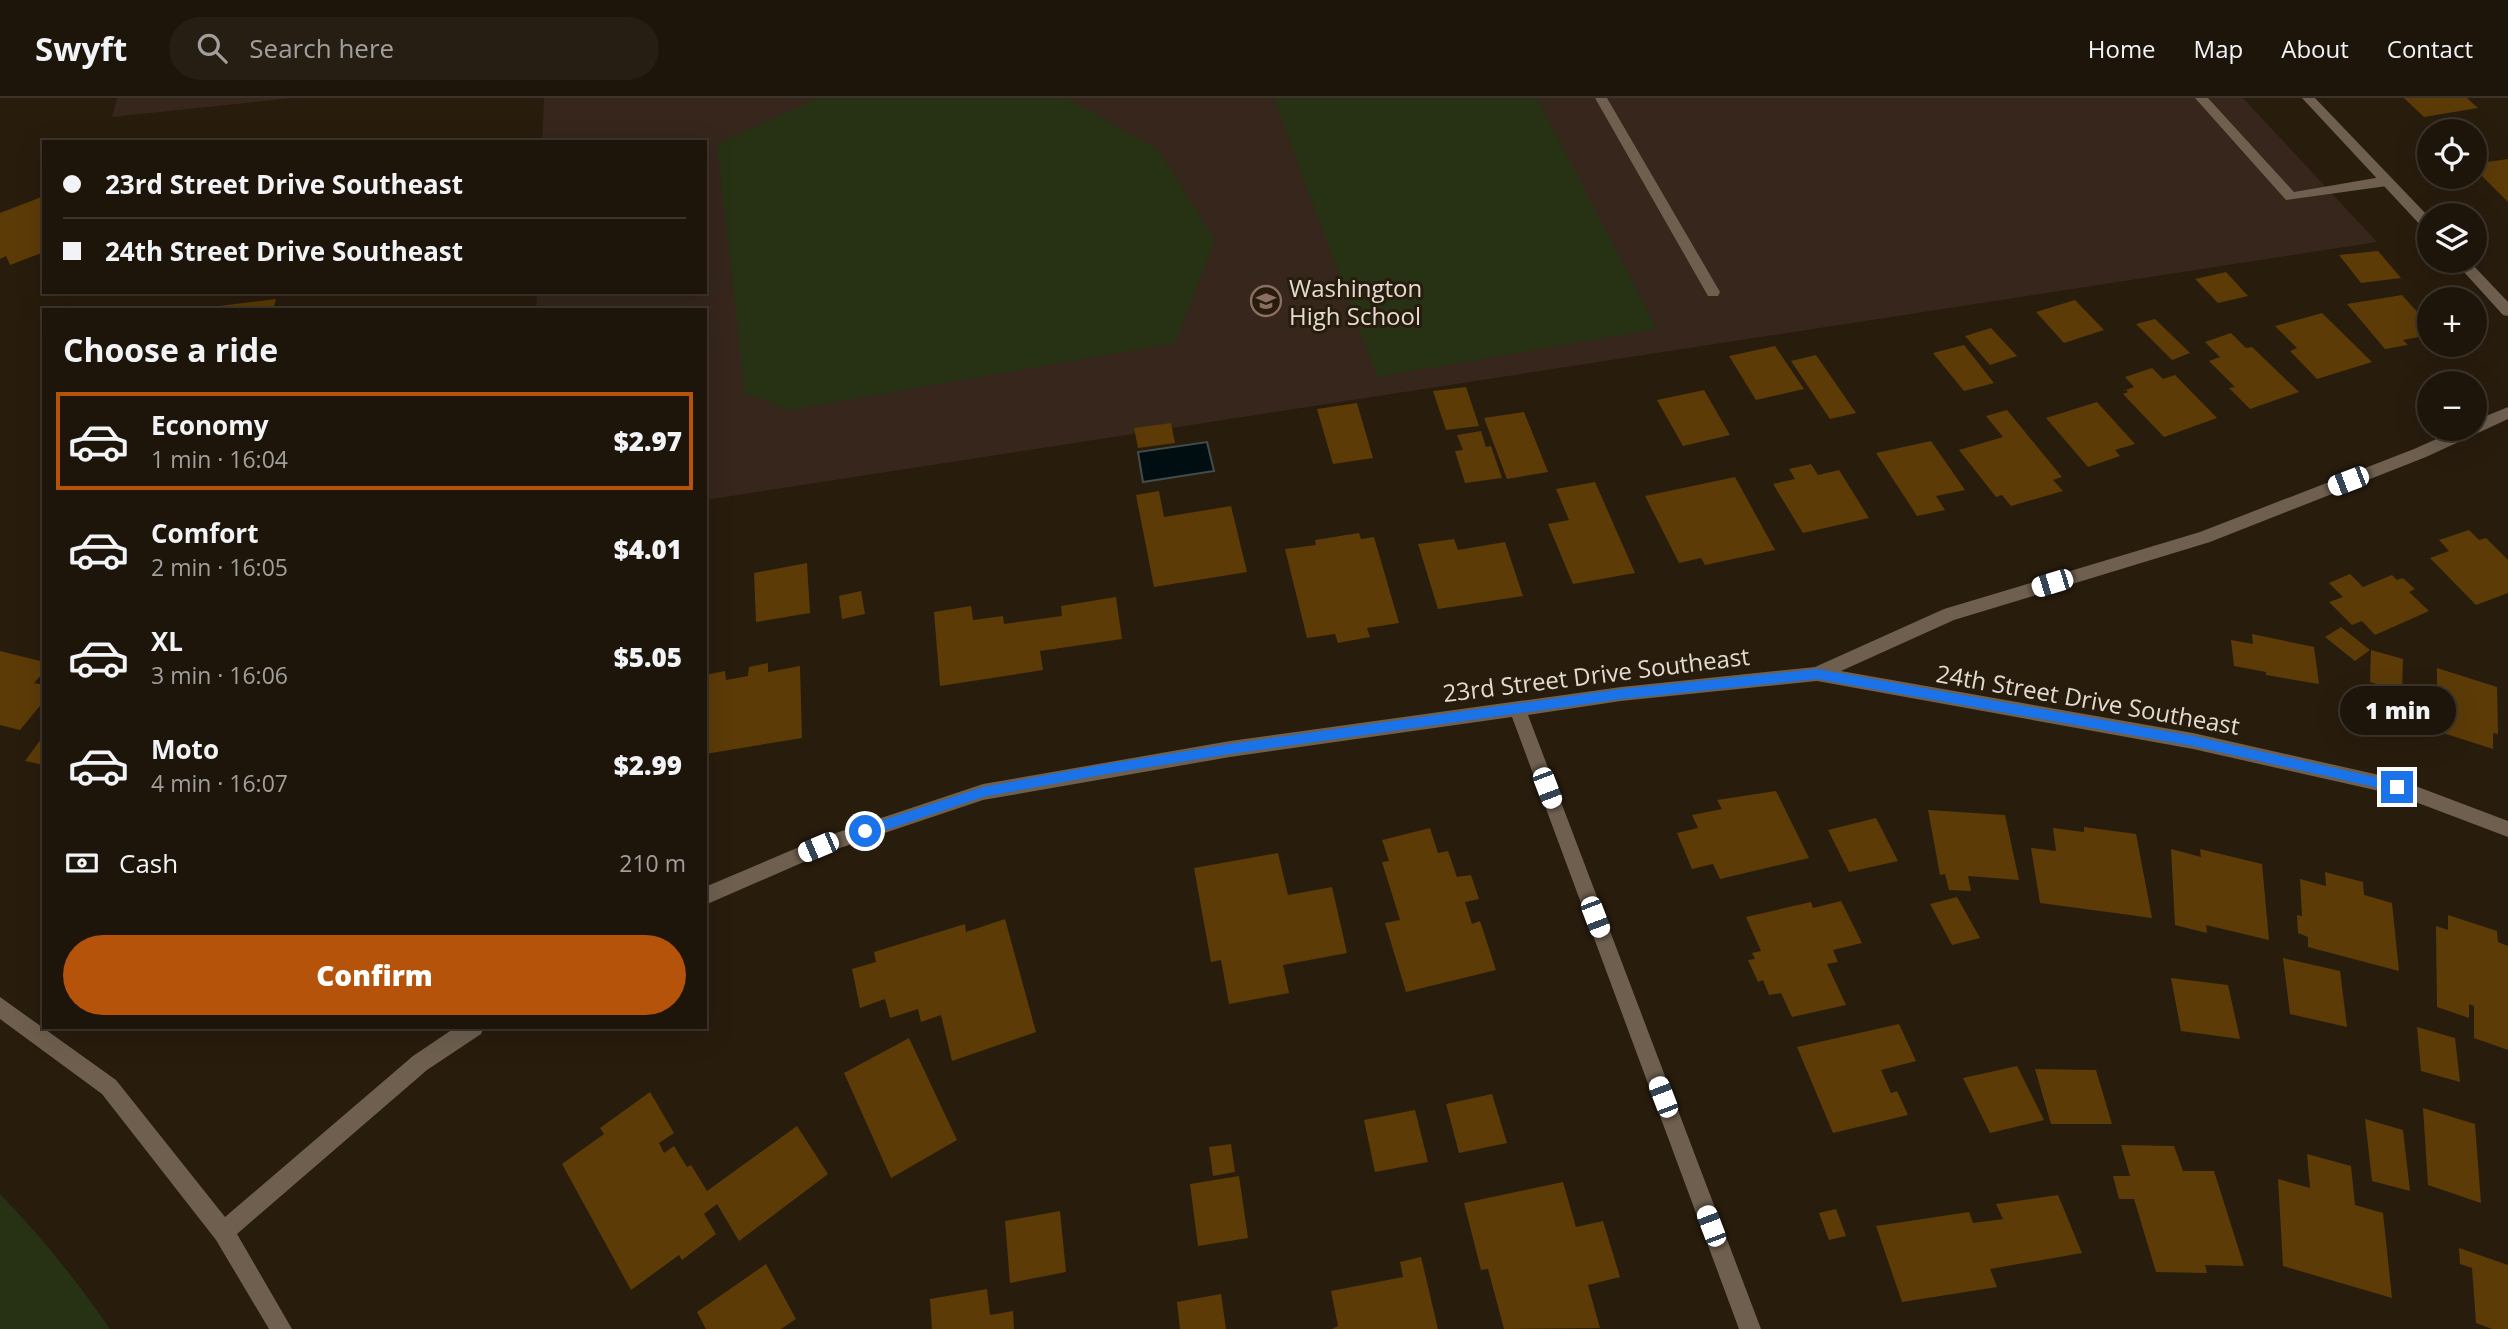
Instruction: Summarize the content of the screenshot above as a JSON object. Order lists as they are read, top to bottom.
{
  "streets": {
    "street": ["23rd Street Drive Southeast", "24th Street Drive Southeast"]
  },
  "crossings": [
    ["23rd Street Drive Southeast", "24th Street Drive Southeast"]
  ],
  "places": {
    "school or university": ["Washington High School"]
  },
  "page": {
    "header": "Swyft",
    "search": "Search here",
    "nav": [
      "Home",
      "Map",
      "About",
      "Contact"
    ],
    "map_buttons": ["+", "−"],
    "banner": ["23rd Street Drive Southeast", "24th Street Drive Southeast"],
    "heading": "Choose a ride",
    "list": [
      {
        "name": "Economy",
        "note": "1 min · 16:04",
        "value": "$2.97"
      },
      {
        "name": "Comfort",
        "note": "2 min · 16:05",
        "value": "$4.01"
      },
      {
        "name": "XL",
        "note": "3 min · 16:06",
        "value": "$5.05"
      },
      {
        "name": "Moto",
        "note": "4 min · 16:07",
        "value": "$2.99"
      }
    ],
    "bubble": "1 min",
    "pay": ["Cash", "210 m"],
    "buttons": "Confirm"
  }
}
